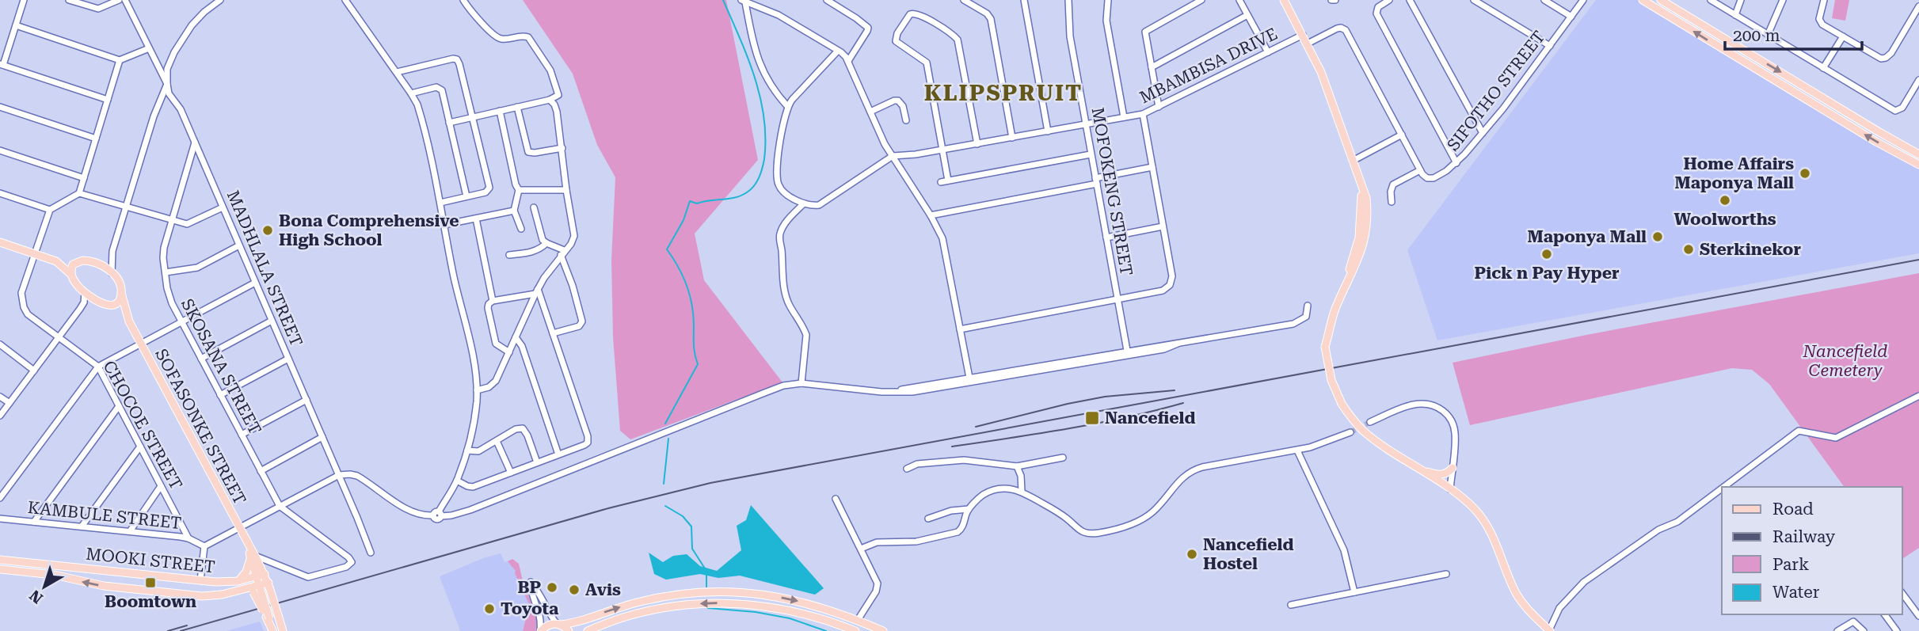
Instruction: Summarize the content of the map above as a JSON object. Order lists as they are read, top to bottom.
{
  "streets": {
    "main road": ["SOFASONKE STREET", "MOOKI STREET"],
    "street": [
      "MBAMBISA DRIVE",
      "SIFOTHO STREET",
      "MOFOKENG STREET",
      "MADHLALA STREET",
      "SKOSANA STREET",
      "CHOCOE STREET",
      "KAMBULE STREET"
    ]
  },
  "crossings": [
    ["MBAMBISA DRIVE", "MOFOKENG STREET"],
    ["MADHLALA STREET", "SKOSANA STREET"],
    ["SKOSANA STREET", "SOFASONKE STREET"],
    ["CHOCOE STREET", "SOFASONKE STREET"],
    ["CHOCOE STREET", "KAMBULE STREET"],
    ["SOFASONKE STREET", "MOOKI STREET"]
  ],
  "districts": ["KLIPSPRUIT"],
  "parks": ["Nancefield Cemetery"],
  "places": {
    "other": [
      "Home Affairs Maponya Mall",
      "Woolworths",
      "Bona Comprehensive High School",
      "Maponya Mall",
      "Sterkinekor",
      "Pick n Pay Hyper",
      "Nancefield Hostel",
      "BP",
      "Avis",
      "Toyota"
    ],
    "transit": ["Nancefield", "Boomtown"]
  },
  "legend": [
    "Road",
    "Railway",
    "Park",
    "Water"
  ],
  "scale_bar": "200 m",
  "north": "bottom left"
}
